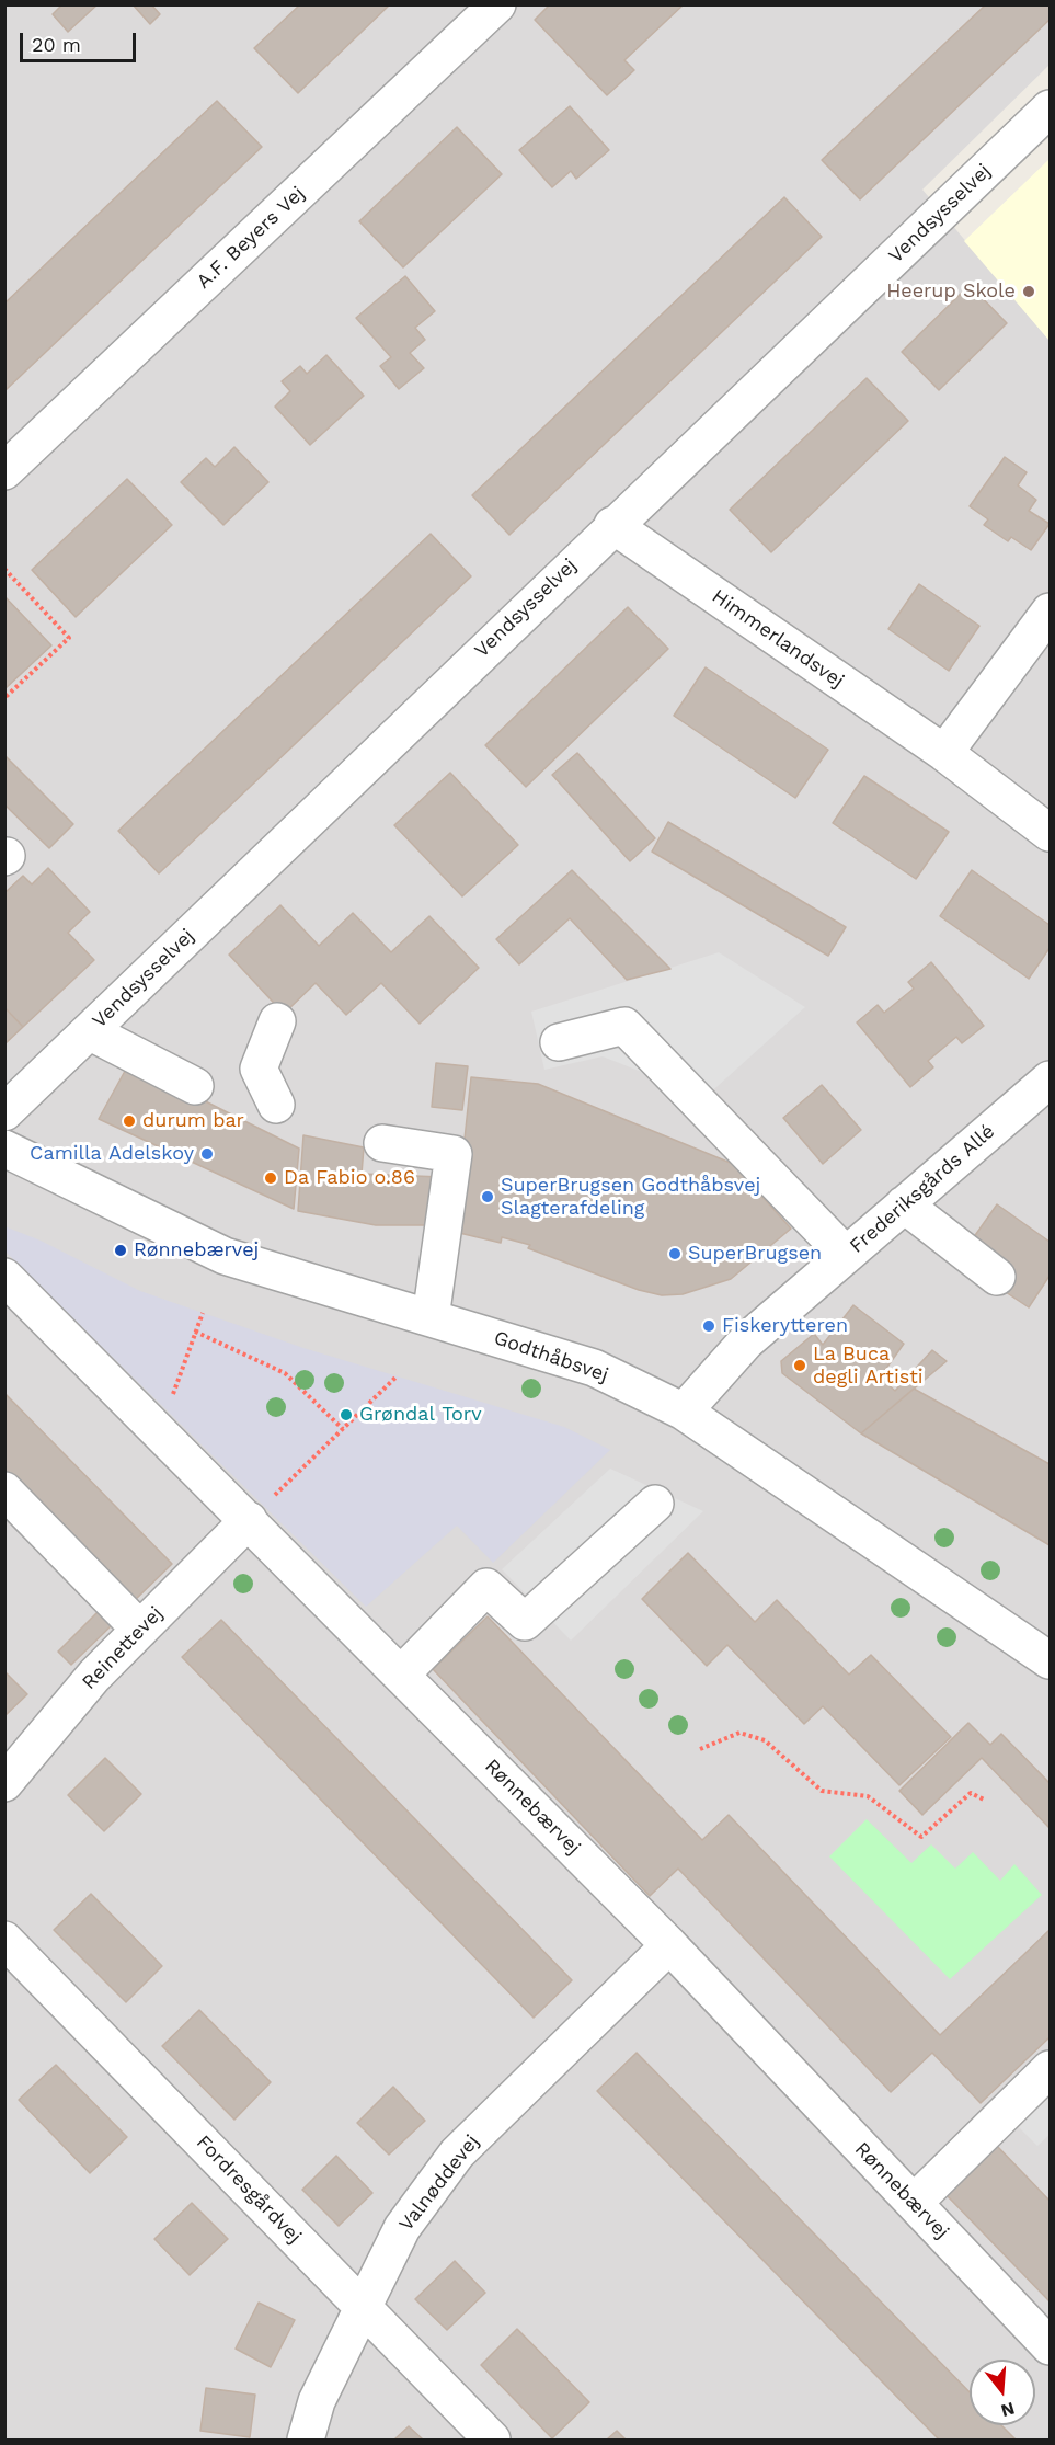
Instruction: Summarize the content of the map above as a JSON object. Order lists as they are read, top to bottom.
{
  "streets": {
    "street": [
      "Vendsysselvej",
      "A.F. Beyers Vej",
      "Himmerlandsvej",
      "Frederiksgårds Allé",
      "Godthåbsvej",
      "Reinettevej",
      "Rønnebærvej",
      "Valnøddevej",
      "Fordresgårdvej"
    ]
  },
  "crossings": [
    ["Vendsysselvej", "Himmerlandsvej"],
    ["Frederiksgårds Allé", "Godthåbsvej"],
    ["Reinettevej", "Rønnebærvej"],
    ["Rønnebærvej", "Valnøddevej"],
    ["Valnøddevej", "Fordresgårdvej"]
  ],
  "places": [
    "Heerup Skole",
    "durum bar",
    "Camilla Adelskoy",
    "Da Fabio o.86",
    "SuperBrugsen Godthåbsvej Slagterafdeling",
    "Rønnebærvej",
    "SuperBrugsen",
    "Fiskerytteren",
    "La Buca degli Artisti",
    "Grøndal Torv"
  ],
  "scale_bar": "20 m",
  "north": "bottom"
}
